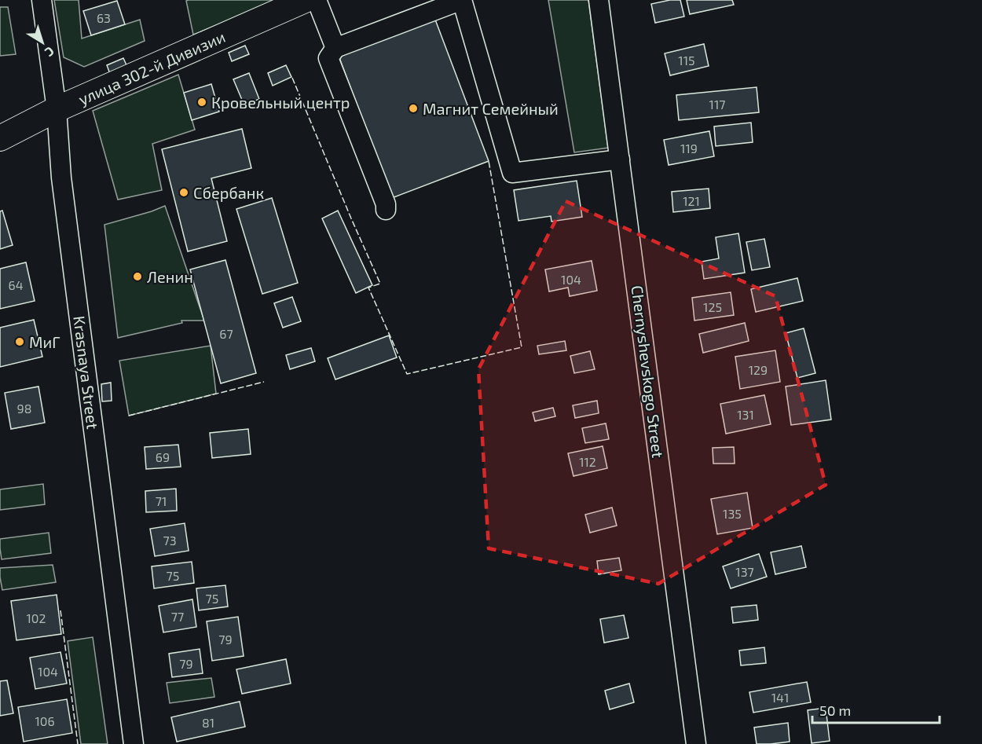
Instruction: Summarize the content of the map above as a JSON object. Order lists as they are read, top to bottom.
{
  "streets": {
    "main road": ["улица 302-й Дивизии"],
    "street": ["Chernyshevskogo Street", "Krasnaya Street"]
  },
  "crossings": [
    ["улица 302-й Дивизии", "Krasnaya Street"]
  ],
  "places": [
    "Кровельный центр",
    "Магнит Семейный",
    "Сбербанк",
    "Ленин",
    "МиГ"
  ],
  "house_numbers": [
    "63",
    "115",
    "117",
    "119",
    "121",
    "104",
    "64",
    "125",
    "67",
    "129",
    "98",
    "131",
    "69",
    "112",
    "71",
    "135",
    "73",
    "137",
    "75",
    "75",
    "77",
    "102",
    "79",
    "79",
    "104",
    "141",
    "106",
    "81"
  ],
  "scale_bar": "50 m",
  "north": "bottom right"
}
